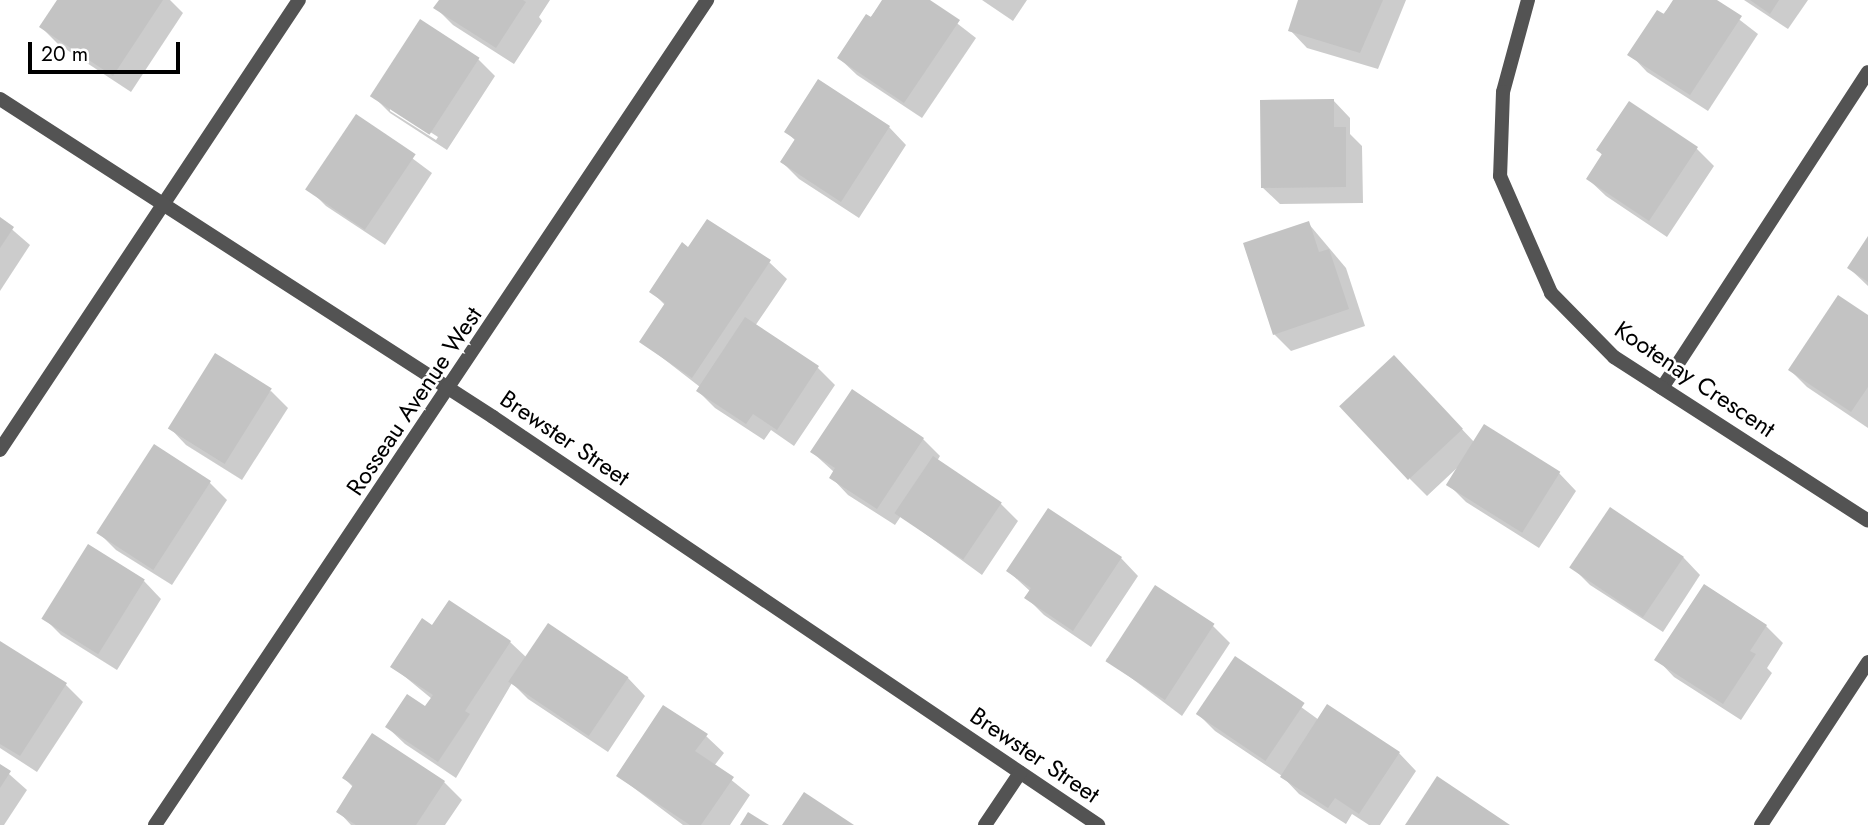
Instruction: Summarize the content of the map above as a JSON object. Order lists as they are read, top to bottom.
{
  "streets": {
    "street": ["Kootenay Crescent", "Rosseau Avenue West", "Brewster Street"]
  },
  "crossings": [
    ["Rosseau Avenue West", "Brewster Street"]
  ],
  "scale_bar": "20 m"
}
